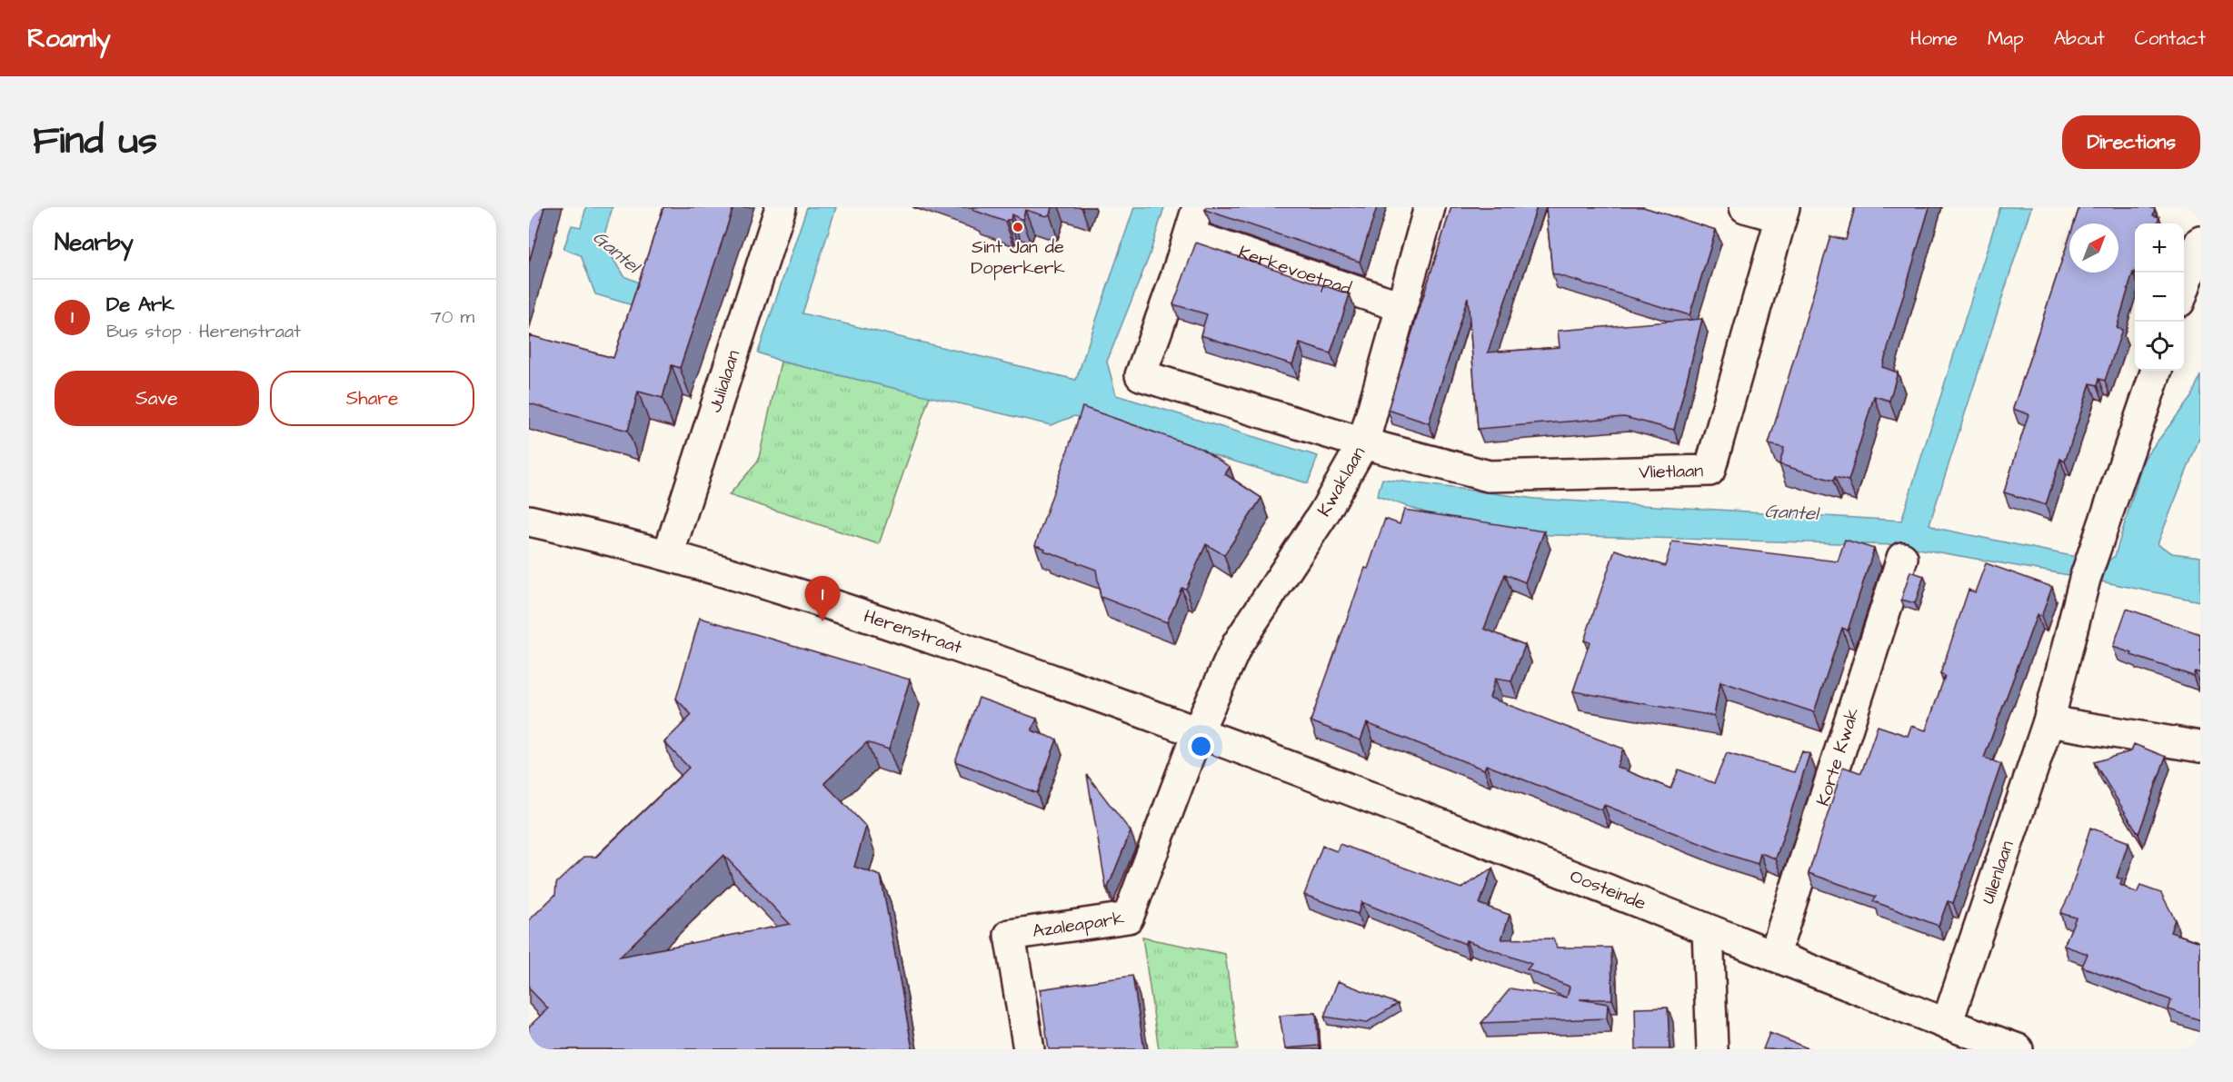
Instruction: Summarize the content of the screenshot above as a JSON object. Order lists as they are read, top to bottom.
{
  "streets": {
    "street": [
      "Kerkevoetpad",
      "Julialaan",
      "Vlietlaan",
      "Kwaklaan",
      "Herenstraat",
      "Korte Kwak",
      "Uilenlaan",
      "Oosteinde",
      "Azaleapark"
    ]
  },
  "crossings": [
    ["Kerkevoetpad", "Kwaklaan"],
    ["Julialaan", "Herenstraat"],
    ["Vlietlaan", "Kwaklaan"],
    ["Kwaklaan", "Herenstraat"],
    ["Kwaklaan", "Oosteinde"],
    ["Kwaklaan", "Azaleapark"],
    ["Herenstraat", "Oosteinde"],
    ["Herenstraat", "Azaleapark"],
    ["Korte Kwak", "Oosteinde"],
    ["Uilenlaan", "Oosteinde"],
    ["Oosteinde", "Azaleapark"]
  ],
  "water": ["Gantel"],
  "places": ["Sint Jan de Doperkerk"],
  "north": "top right",
  "page": {
    "header": "Roamly",
    "nav": [
      "Home",
      "Map",
      "About",
      "Contact"
    ],
    "title": "Find us",
    "buttons": [
      "Directions",
      ["Save", "Share"]
    ],
    "heading": "Nearby",
    "map_buttons": ["+", "−"],
    "list": [
      {
        "mark": "1",
        "name": "De Ark",
        "note": "Bus stop · Herenstraat",
        "value": "70 m"
      }
    ],
    "pins": "1"
  }
}
